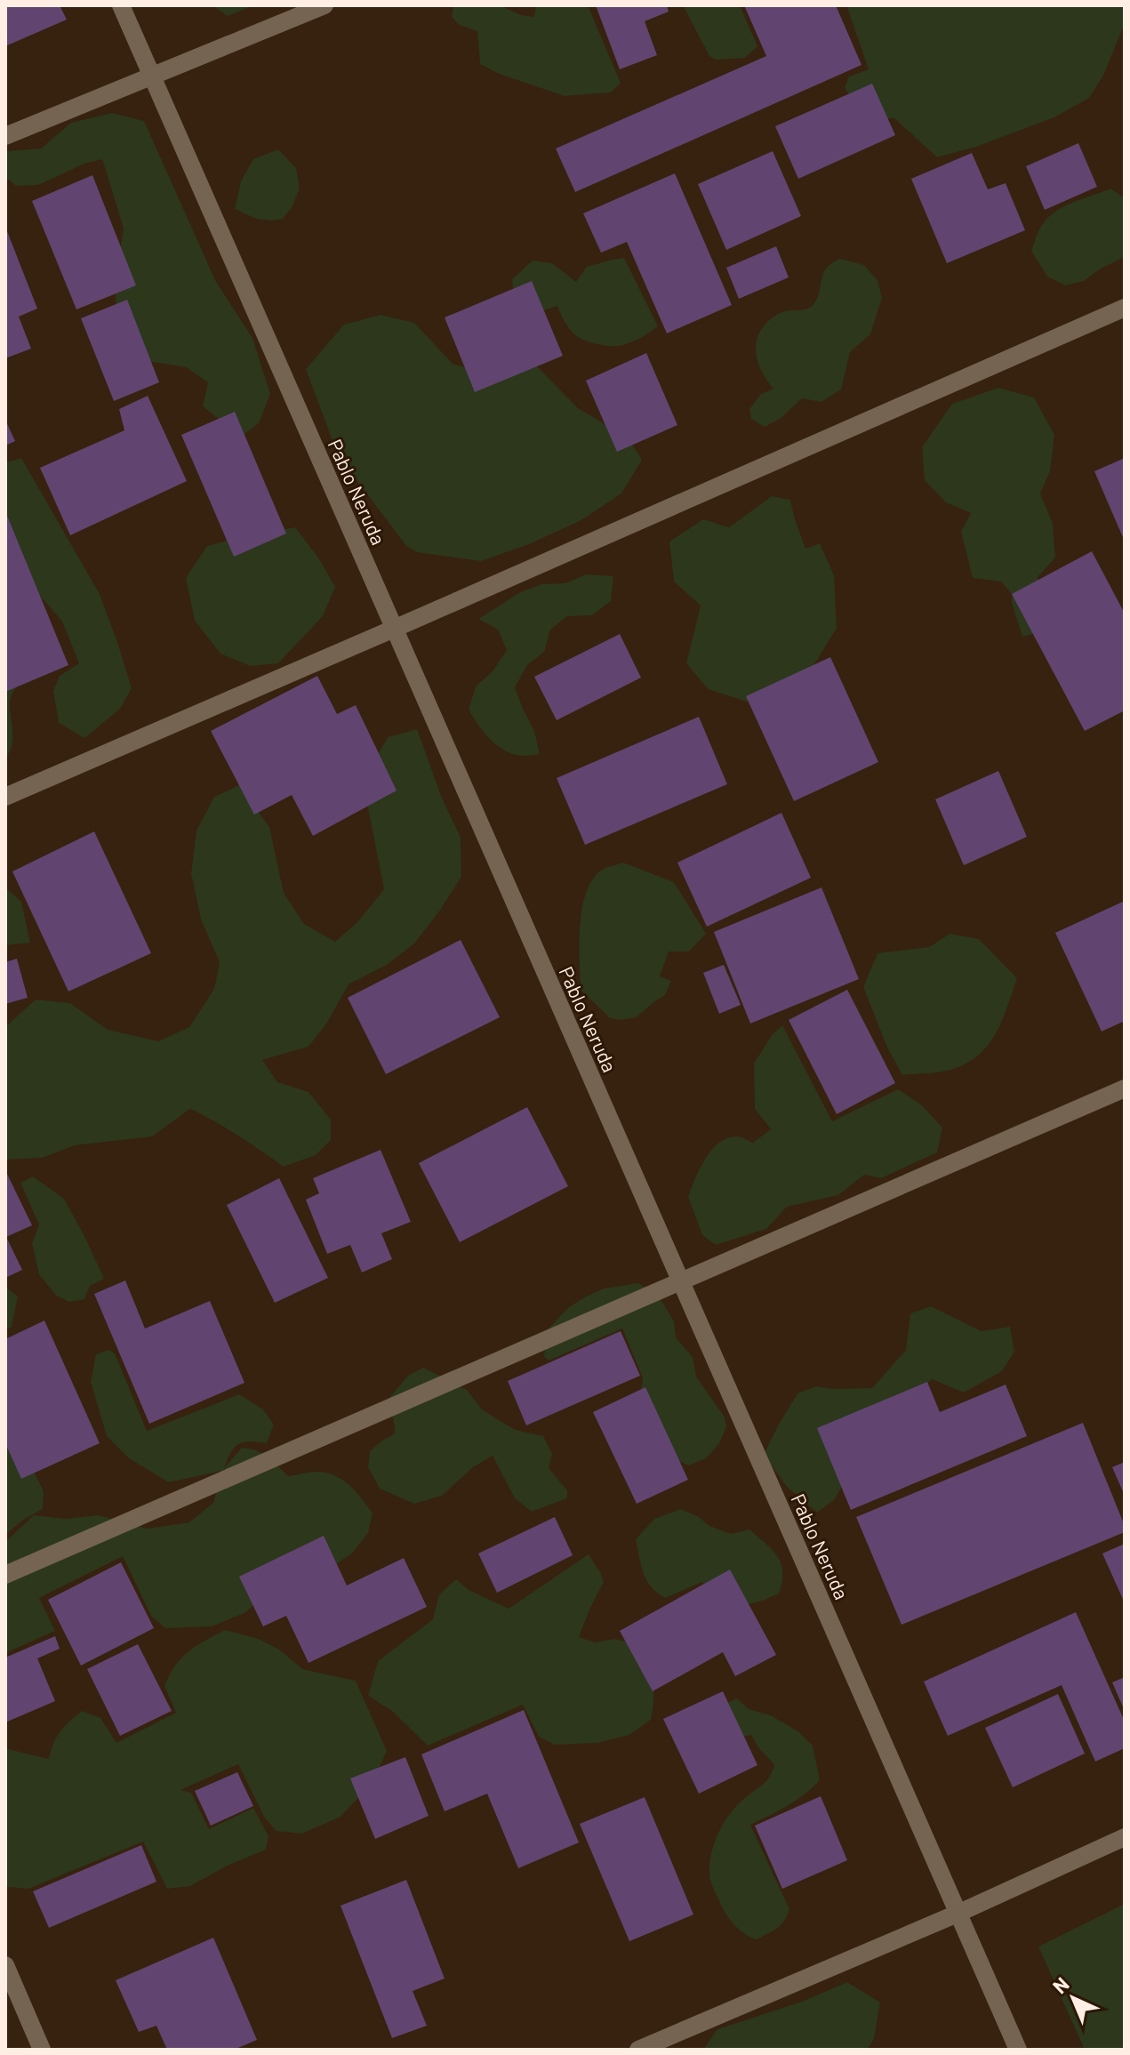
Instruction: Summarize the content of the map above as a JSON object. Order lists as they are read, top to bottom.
{
  "streets": {
    "street": ["Pablo Neruda"]
  },
  "north": "top left"
}
